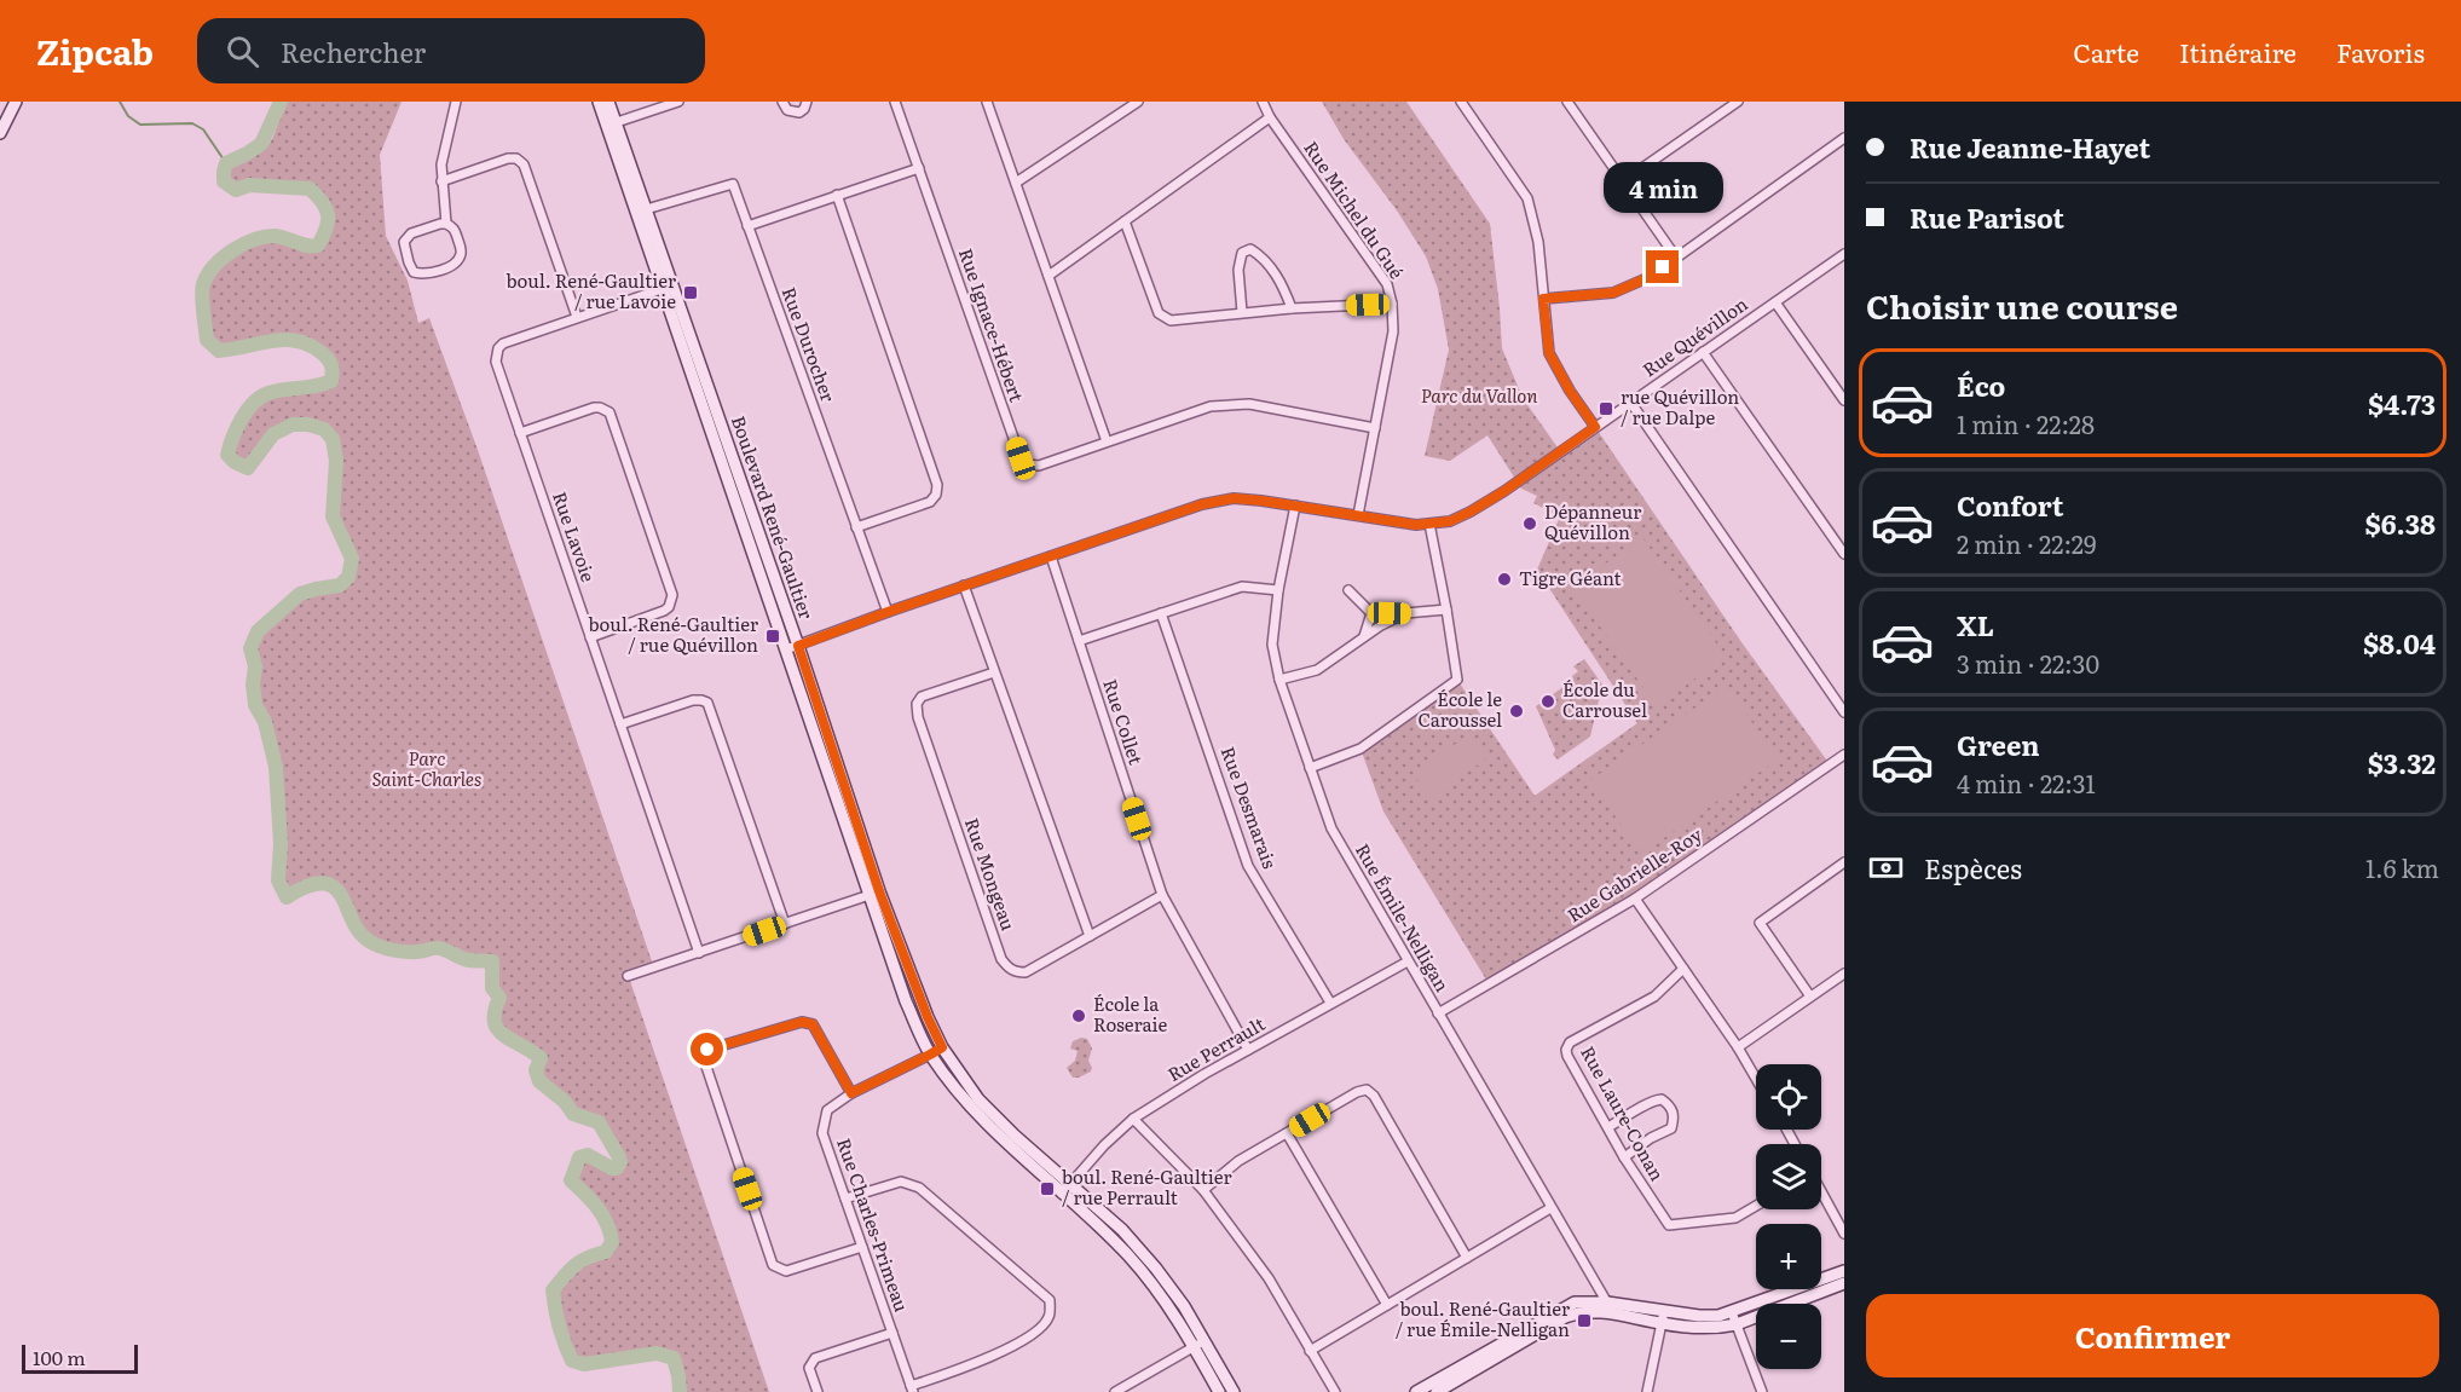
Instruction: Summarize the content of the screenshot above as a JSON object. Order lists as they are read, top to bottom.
{
  "streets": {
    "street": [
      "Rue Michel du Gué",
      "Rue Ignace-Hébert",
      "Rue Quévillon",
      "Rue Durocher",
      "Boulevard René-Gaultier",
      "Rue Lavoie",
      "Rue Collet",
      "Rue Desmarais",
      "Rue Mongeau",
      "Rue Gabrielle-Roy",
      "Rue Émile-Nelligan",
      "Rue Perrault",
      "Rue Laure-Conan",
      "Rue Charles-Primeau"
    ]
  },
  "crossings": [
    ["Rue Michel du Gué", "Rue Ignace-Hébert"],
    ["Rue Michel du Gué", "Rue Quévillon"],
    ["Rue Quévillon", "Rue Durocher"],
    ["Rue Quévillon", "Boulevard René-Gaultier"],
    ["Rue Quévillon", "Rue Collet"],
    ["Rue Quévillon", "Rue Émile-Nelligan"],
    ["Rue Durocher", "Boulevard René-Gaultier"],
    ["Boulevard René-Gaultier", "Rue Lavoie"],
    ["Boulevard René-Gaultier", "Rue Perrault"],
    ["Boulevard René-Gaultier", "Rue Charles-Primeau"],
    ["Rue Collet", "Rue Mongeau"],
    ["Rue Collet", "Rue Perrault"],
    ["Rue Desmarais", "Rue Perrault"],
    ["Rue Gabrielle-Roy", "Rue Émile-Nelligan"],
    ["Rue Émile-Nelligan", "Rue Perrault"]
  ],
  "parks": ["Parc du Vallon", "Parc Saint-Charles"],
  "places": {
    "transit": [
      "boul. René-Gaultier / rue Lavoie",
      "rue Quévillon / rue Dalpe",
      "boul. René-Gaultier / rue Quévillon",
      "boul. René-Gaultier / rue Perrault",
      "boul. René-Gaultier / rue Émile-Nelligan"
    ],
    "other": [
      "Dépanneur Quévillon",
      "Tigre Géant",
      "École du Carrousel",
      "École le Caroussel",
      "École la Roseraie"
    ]
  },
  "scale_bar": "100 m",
  "page": {
    "header": "Zipcab",
    "search": "Rechercher",
    "nav": ["Carte", "Itinéraire", "Favoris"],
    "banner": ["Rue Jeanne-Hayet", "Rue Parisot"],
    "bubble": "4 min",
    "heading": "Choisir une course",
    "list": [
      {
        "name": "Éco",
        "note": "1 min · 22:28",
        "value": "$4.73"
      },
      {
        "name": "Confort",
        "note": "2 min · 22:29",
        "value": "$6.38"
      },
      {
        "name": "XL",
        "note": "3 min · 22:30",
        "value": "$8.04"
      },
      {
        "name": "Green",
        "note": "4 min · 22:31",
        "value": "$3.32"
      }
    ],
    "pay": ["Espèces", "1.6 km"],
    "map_buttons": ["+", "−"],
    "buttons": "Confirmer",
    "scale": "100 m"
  }
}
